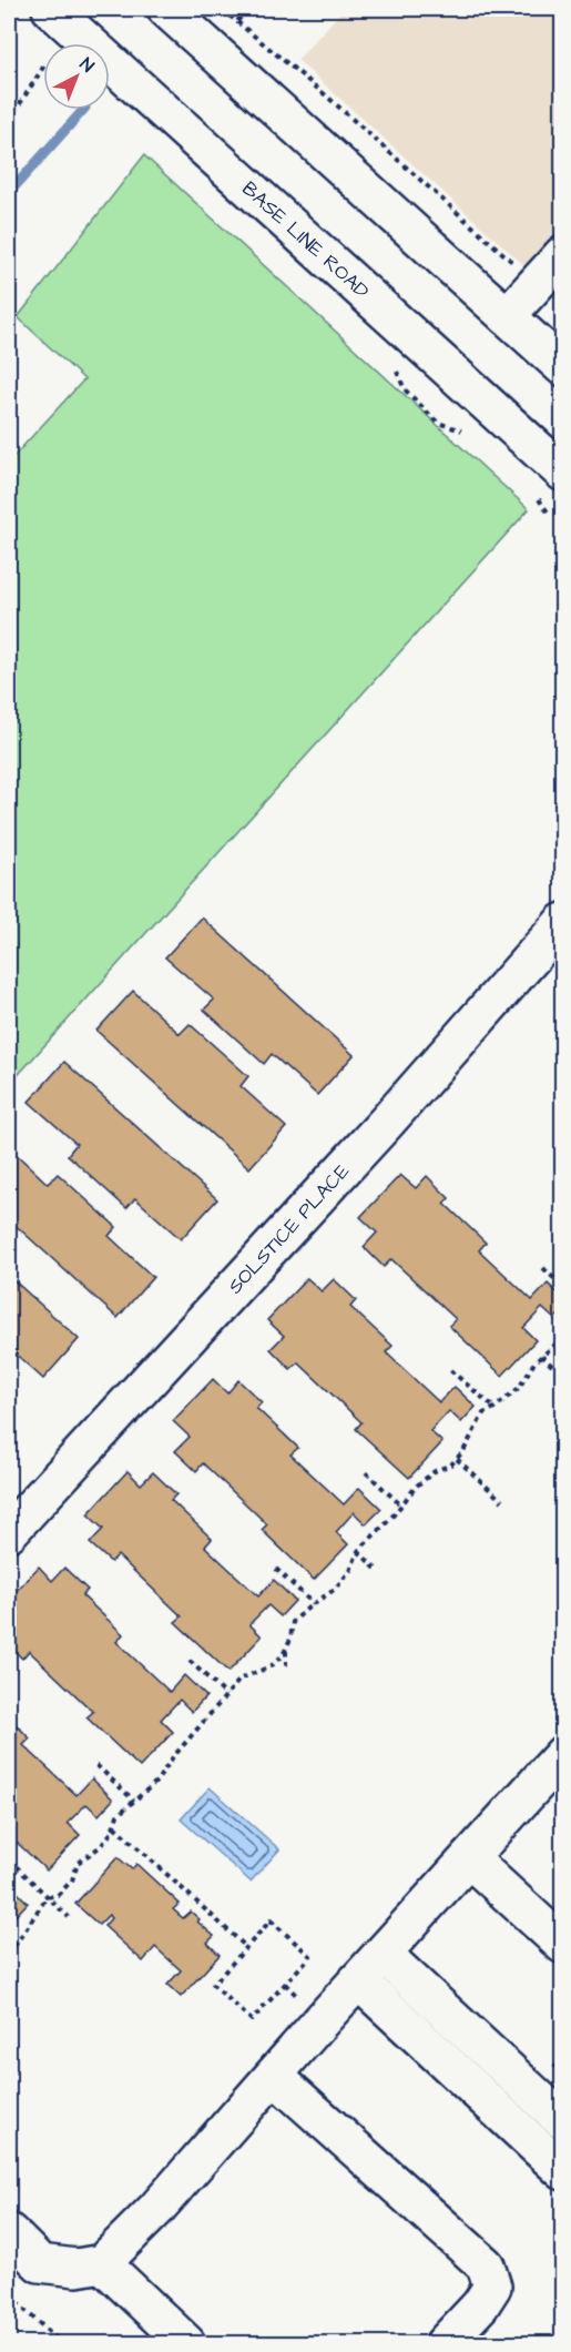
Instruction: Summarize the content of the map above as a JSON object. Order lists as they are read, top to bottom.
{
  "streets": {
    "street": ["BASE LINE ROAD", "SOLSTICE PLACE"]
  },
  "north": "top right"
}
